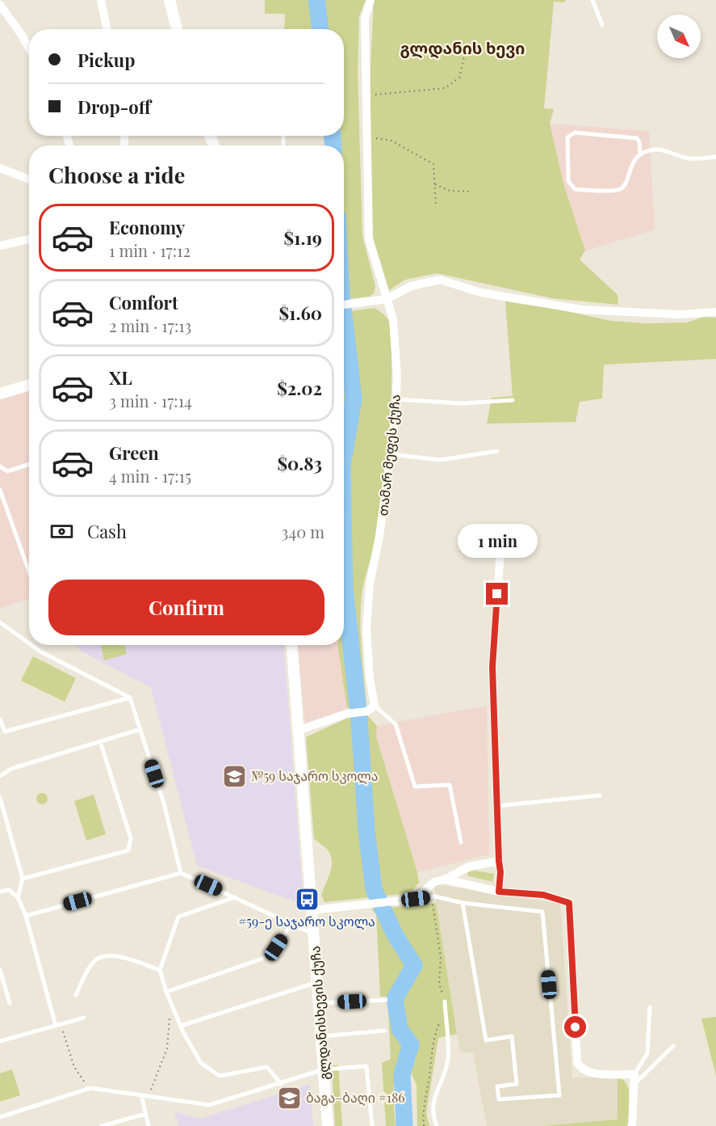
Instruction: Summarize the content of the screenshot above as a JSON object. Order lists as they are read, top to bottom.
{
  "streets": {
    "street": ["თამარ მეფეს ქუჩა", "გლდანისხევის ქუჩა"]
  },
  "districts": ["გლდანის ხევი"],
  "places": {
    "school or university": ["№59 საჯარო სკოლა", "ბაგა–ბაღი #186"],
    "bus stop": ["#59-ე საჯარო სკოლა"]
  },
  "north": "bottom right",
  "page": {
    "banner": ["Pickup", "Drop-off"],
    "heading": "Choose a ride",
    "list": [
      {
        "name": "Economy",
        "note": "1 min · 17:12",
        "value": "$1.19"
      },
      {
        "name": "Comfort",
        "note": "2 min · 17:13",
        "value": "$1.60"
      },
      {
        "name": "XL",
        "note": "3 min · 17:14",
        "value": "$2.02"
      },
      {
        "name": "Green",
        "note": "4 min · 17:15",
        "value": "$0.83"
      }
    ],
    "pay": ["Cash", "340 m"],
    "bubble": "1 min",
    "buttons": "Confirm"
  }
}
